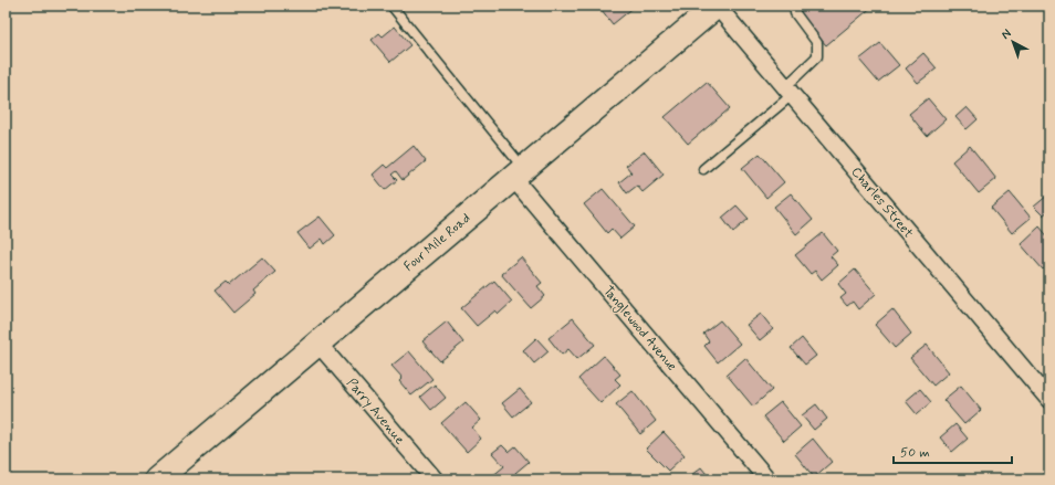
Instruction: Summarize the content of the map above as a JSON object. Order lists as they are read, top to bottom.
{
  "streets": {
    "main road": ["Four Mile Road"],
    "street": ["Charles Street", "Tanglewood Avenue", "Parry Avenue"]
  },
  "crossings": [
    ["Charles Street", "Four Mile Road"],
    ["Four Mile Road", "Tanglewood Avenue"],
    ["Four Mile Road", "Parry Avenue"]
  ],
  "scale_bar": "50 m",
  "north": "top left"
}
